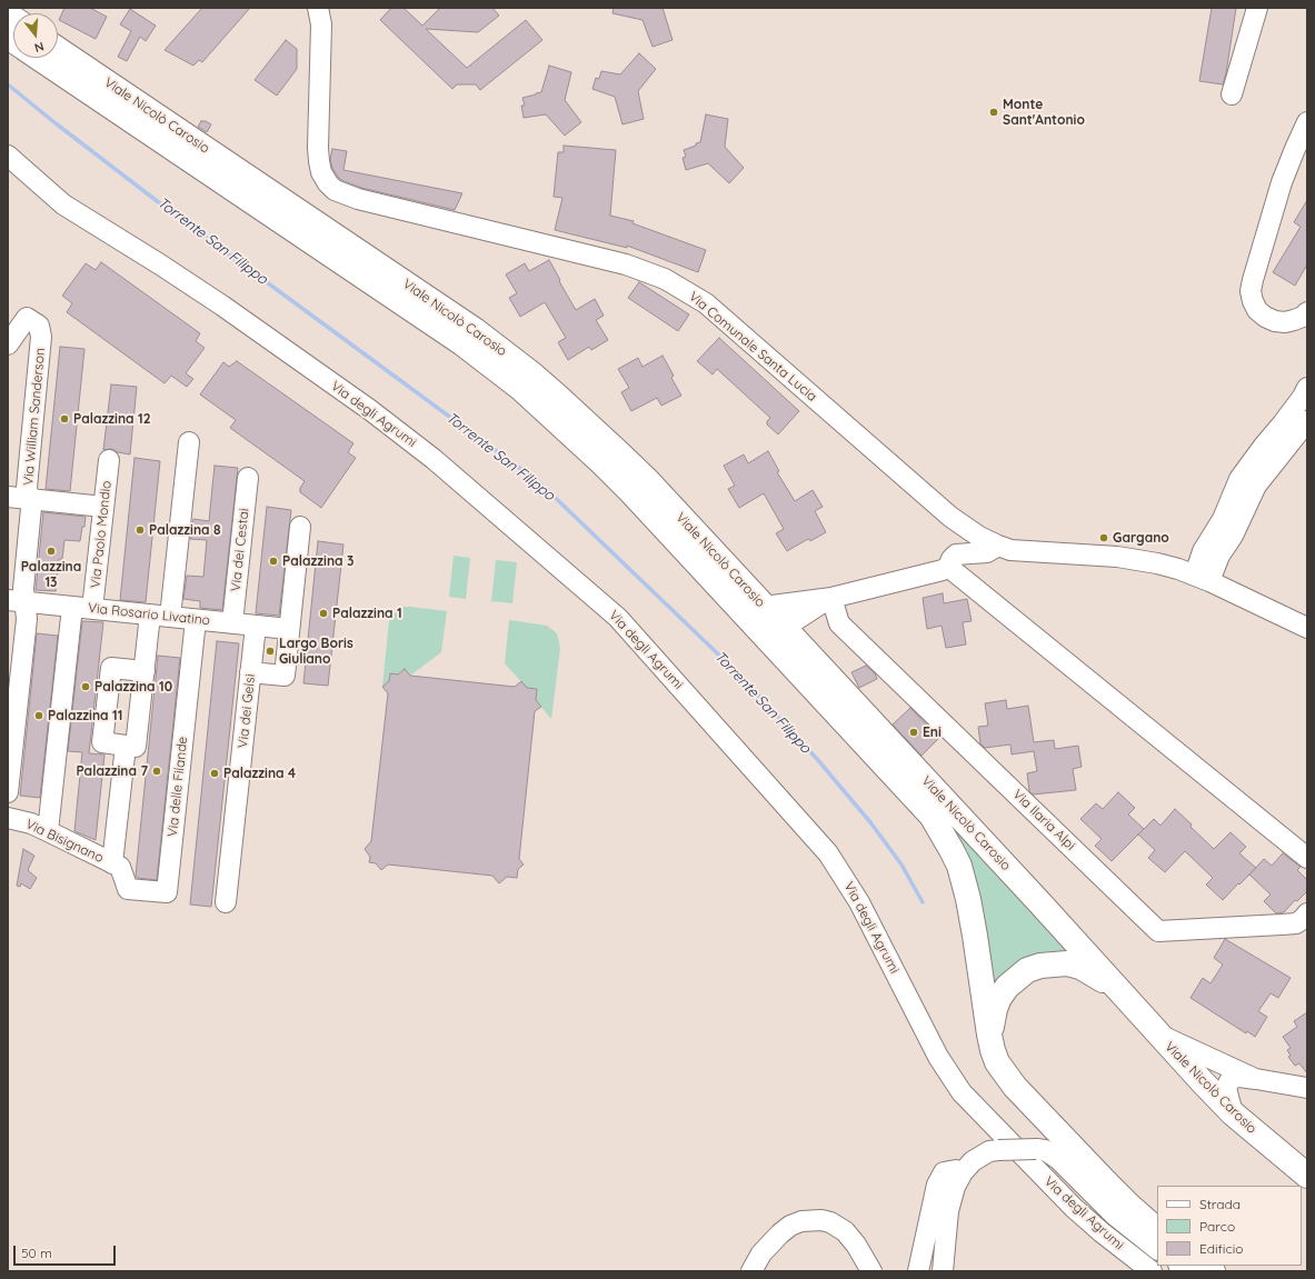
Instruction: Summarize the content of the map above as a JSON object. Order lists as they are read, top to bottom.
{
  "streets": {
    "main road": ["Viale Nicolò Carosio"],
    "street": [
      "Via Comunale Santa Lucia",
      "Via degli Agrumi",
      "Via William Sanderson",
      "Via Paolo Mondio",
      "Via dei Cestai",
      "Via Rosario Livatino",
      "Via dei Gelsi",
      "Via delle Filande",
      "Via Ilaria Alpi",
      "Via Bisignano"
    ]
  },
  "crossings": [
    ["Via William Sanderson", "Via Rosario Livatino"],
    ["Via Paolo Mondio", "Via Rosario Livatino"],
    ["Via dei Cestai", "Via Rosario Livatino"],
    ["Via Rosario Livatino", "Via dei Gelsi"],
    ["Via Rosario Livatino", "Via delle Filande"],
    ["Via delle Filande", "Via Bisignano"]
  ],
  "water": ["Torrente San Filippo"],
  "places": [
    "Monte Sant'Antonio",
    "Palazzina 12",
    "Palazzina 8",
    "Gargano",
    "Palazzina 13",
    "Palazzina 3",
    "Palazzina 1",
    "Largo Boris Giuliano",
    "Palazzina 10",
    "Palazzina 11",
    "Eni",
    "Palazzina 7",
    "Palazzina 4"
  ],
  "legend": ["Strada", "Parco", "Edificio"],
  "scale_bar": "50 m",
  "north": "bottom"
}
